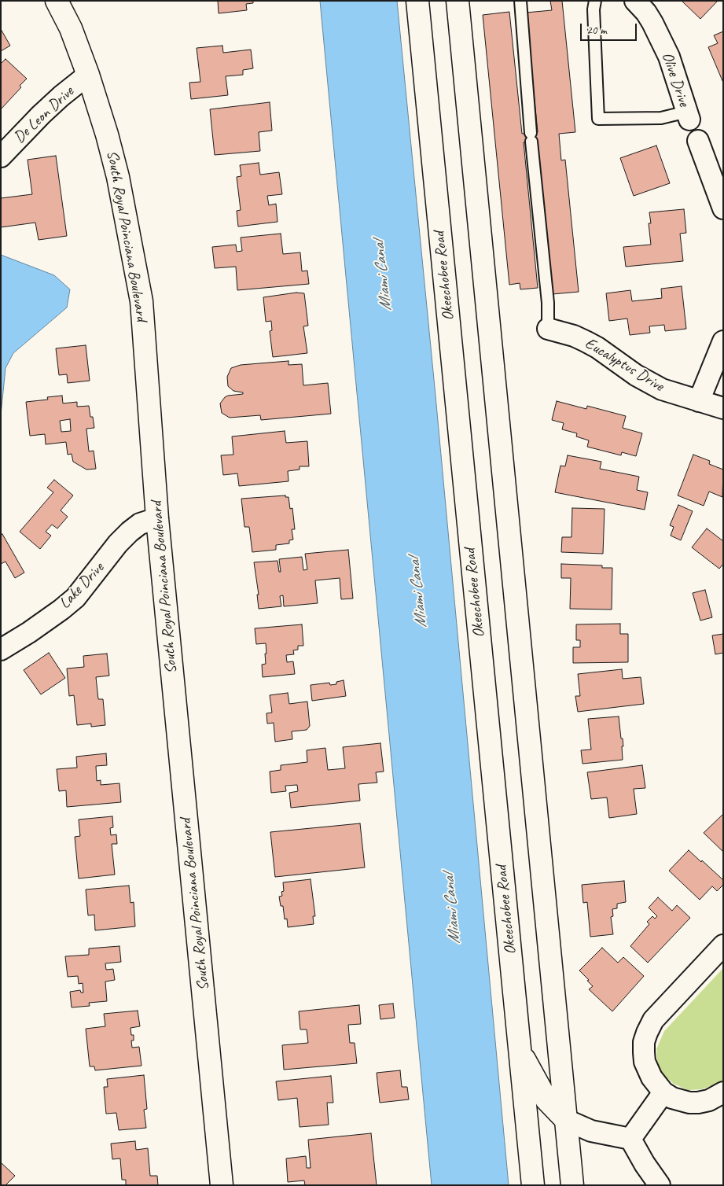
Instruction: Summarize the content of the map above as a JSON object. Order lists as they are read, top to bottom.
{
  "streets": {
    "main road": ["South Royal Poinciana Boulevard", "Okeechobee Road"],
    "street": [
      "Olive Drive",
      "De Leon Drive",
      "Eucalyptus Drive",
      "Lake Drive"
    ]
  },
  "crossings": [
    ["De Leon Drive", "South Royal Poinciana Boulevard"],
    ["South Royal Poinciana Boulevard", "Lake Drive"]
  ],
  "water": ["Miami Canal"],
  "scale_bar": "20 m"
}
